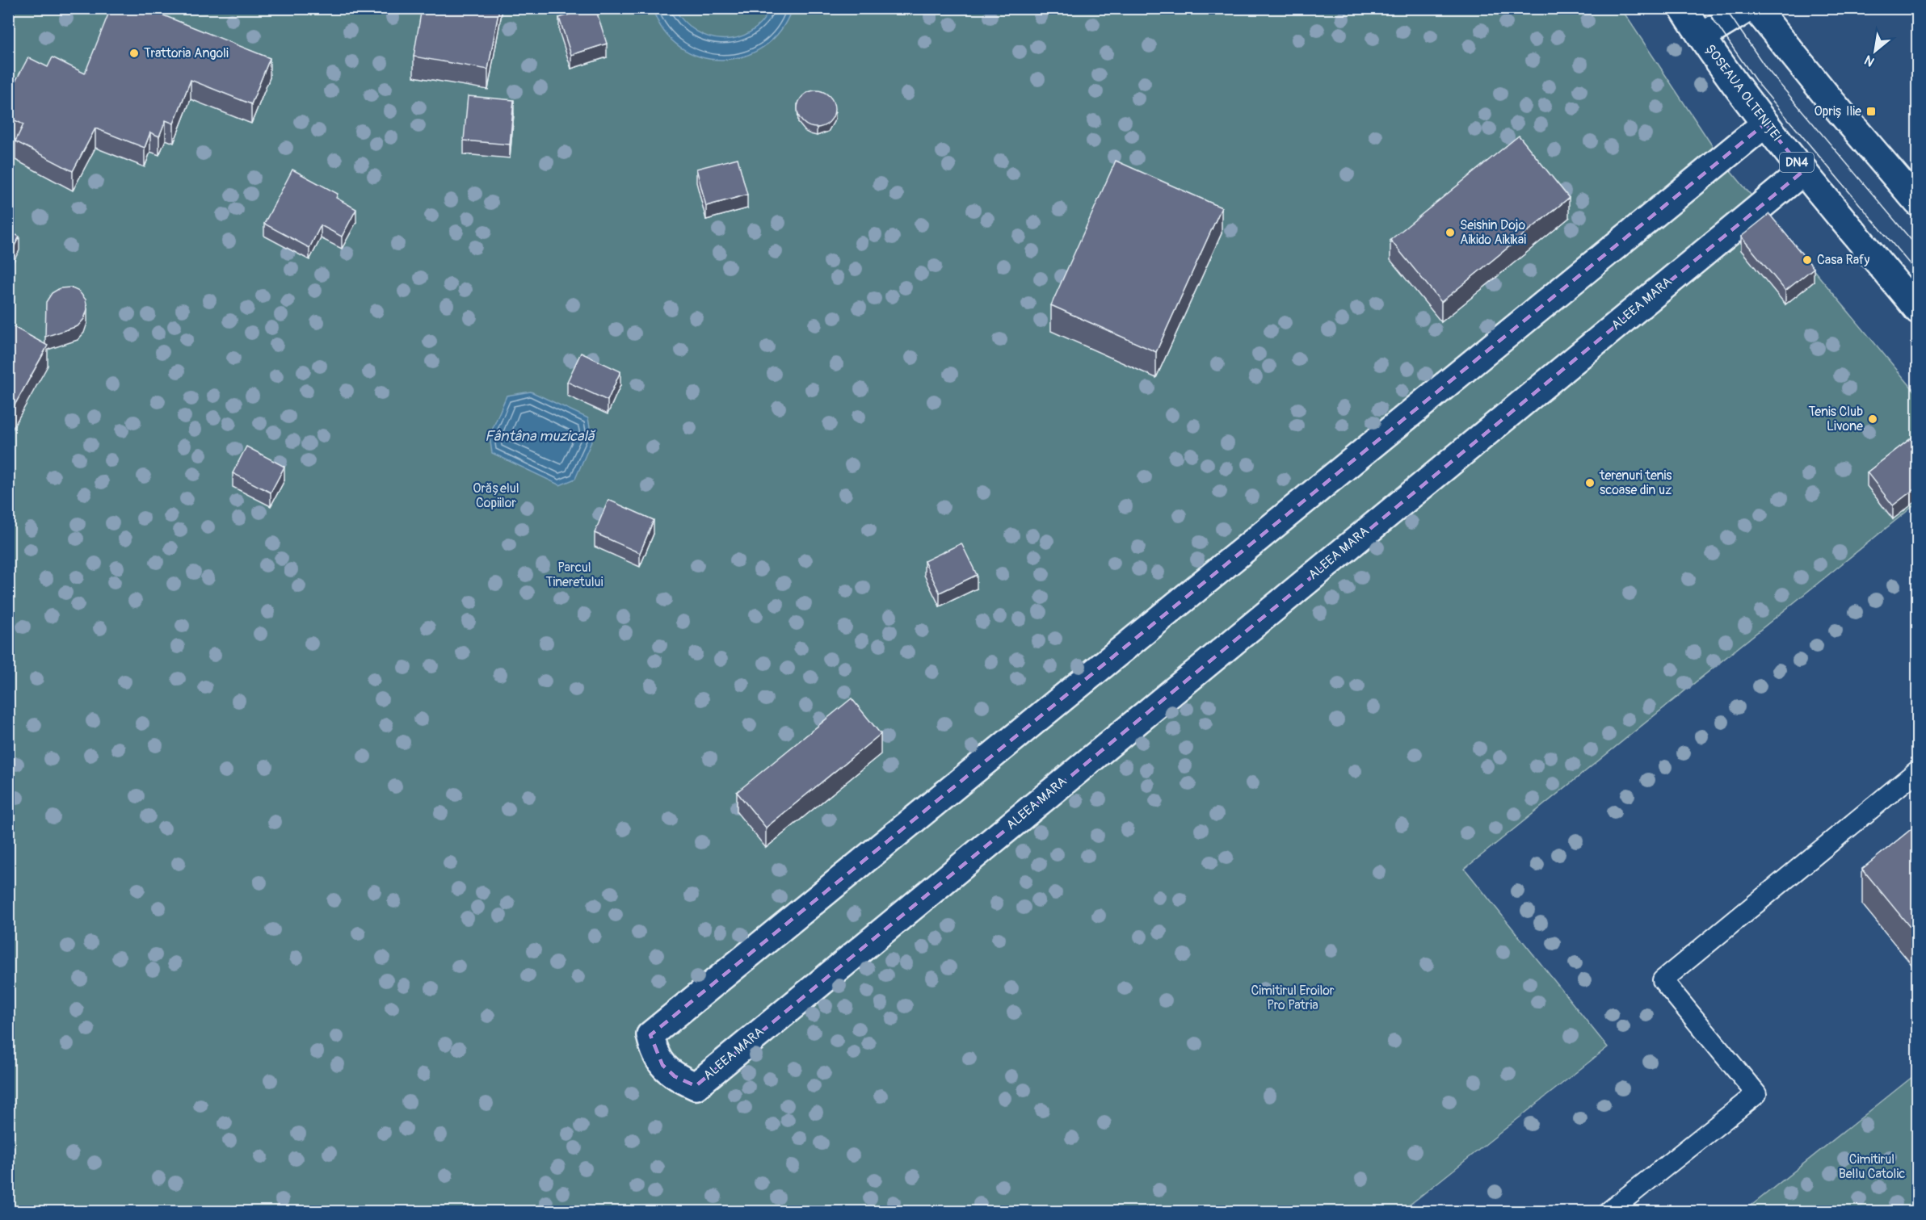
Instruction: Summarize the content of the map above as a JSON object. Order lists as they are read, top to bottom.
{
  "streets": {
    "street": ["ȘOSEAUA OLTENIȚEI", "DN4", "ALEEA MARA"]
  },
  "crossings": [
    ["ȘOSEAUA OLTENIȚEI", "ALEEA MARA"]
  ],
  "water": ["Fântâna muzicală"],
  "parks": [
    "Orășelul Copiilor",
    "Parcul Tineretului",
    "Cimitirul Eroilor Pro Patria",
    "Cimitirul Bellu Catolic"
  ],
  "places": {
    "other": [
      "Trattoria Angoli",
      "Seishin Dojo Aikido Aikikai",
      "Casa Rafy",
      "Tenis Club Livone",
      "terenuri tenis scoase din uz"
    ],
    "transit": ["Opriș Ilie"]
  },
  "north": "bottom left"
}
